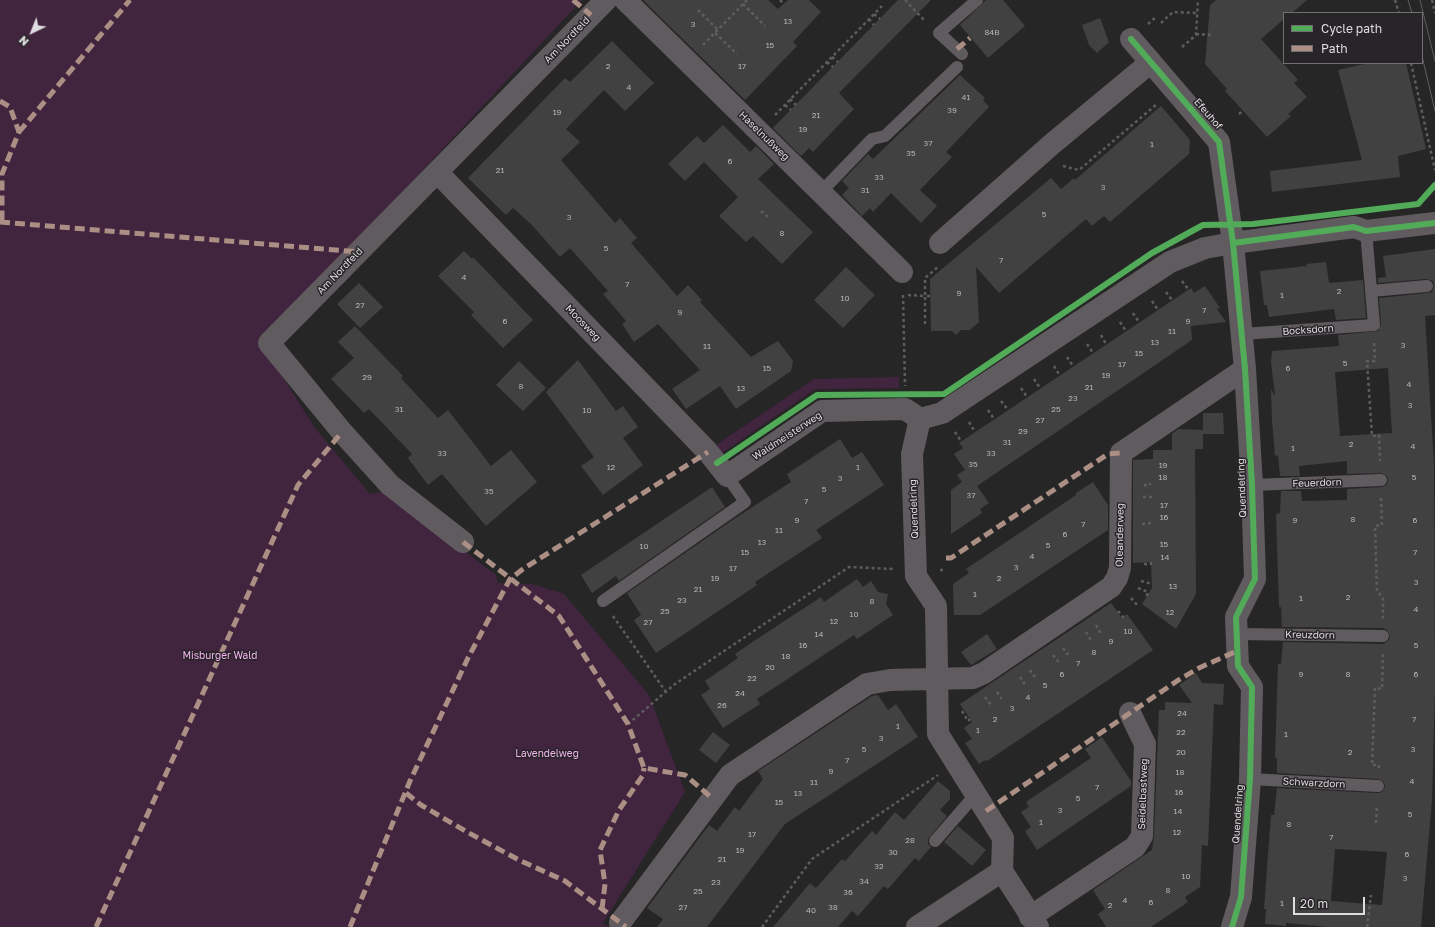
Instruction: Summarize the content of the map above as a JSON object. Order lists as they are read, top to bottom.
{
  "streets": {
    "street": [
      "Am Nordfeld",
      "Efeuhof",
      "Haselnußweg",
      "Moosweg",
      "Waldmeisterweg",
      "Quendelring",
      "Oleanderweg",
      "Seidelbastweg"
    ],
    "lane": [
      "Bocksdorn",
      "Feuerdorn",
      "Kreuzdorn",
      "Schwarzdorn"
    ]
  },
  "crossings": [
    ["Am Nordfeld", "Moosweg"],
    ["Efeuhof", "Quendelring"],
    ["Moosweg", "Waldmeisterweg"],
    ["Bocksdorn", "Quendelring"],
    ["Waldmeisterweg", "Quendelring"],
    ["Feuerdorn", "Quendelring"],
    ["Quendelring", "Oleanderweg"],
    ["Quendelring", "Kreuzdorn"],
    ["Quendelring", "Schwarzdorn"]
  ],
  "parks": ["Misburger Wald", "Lavendelweg"],
  "house_numbers": [
    "13",
    "3",
    "84B",
    "15",
    "2",
    "17",
    "4",
    "41",
    "39",
    "19",
    "21",
    "19",
    "37",
    "1",
    "35",
    "6",
    "21",
    "33",
    "3",
    "31",
    "5",
    "3",
    "8",
    "5",
    "7",
    "4",
    "7",
    "2",
    "9",
    "1",
    "10",
    "27",
    "7",
    "9",
    "6",
    "9",
    "11",
    "13",
    "3",
    "11",
    "15",
    "5",
    "17",
    "15",
    "6",
    "19",
    "29",
    "4",
    "8",
    "21",
    "13",
    "23",
    "3",
    "31",
    "25",
    "10",
    "27",
    "29",
    "31",
    "2",
    "4",
    "1",
    "33",
    "33",
    "35",
    "19",
    "12",
    "1",
    "18",
    "5",
    "3",
    "5",
    "35",
    "37",
    "7",
    "17",
    "16",
    "8",
    "9",
    "9",
    "6",
    "7",
    "11",
    "6",
    "13",
    "15",
    "5",
    "10",
    "15",
    "7",
    "4",
    "14",
    "3",
    "17",
    "19",
    "2",
    "3",
    "13",
    "21",
    "1",
    "2",
    "1",
    "23",
    "8",
    "4",
    "25",
    "12",
    "10",
    "12",
    "27",
    "10",
    "14",
    "9",
    "16",
    "5",
    "8",
    "18",
    "7",
    "20",
    "6",
    "9",
    "8",
    "6",
    "22",
    "5",
    "24",
    "4",
    "26",
    "3",
    "24",
    "2",
    "7",
    "1",
    "1",
    "22",
    "1",
    "3",
    "5",
    "3",
    "20",
    "2",
    "7",
    "9",
    "18",
    "4",
    "11",
    "7",
    "16",
    "13",
    "5",
    "15",
    "3",
    "14",
    "5",
    "1",
    "8",
    "12",
    "17",
    "7",
    "28",
    "19",
    "30",
    "6",
    "21",
    "32",
    "10",
    "3",
    "34",
    "23",
    "8",
    "25",
    "36",
    "4",
    "6",
    "1",
    "2",
    "27",
    "38",
    "40"
  ],
  "legend": ["Cycle path", "Path"],
  "scale_bar": "20 m",
  "north": "bottom left"
}
